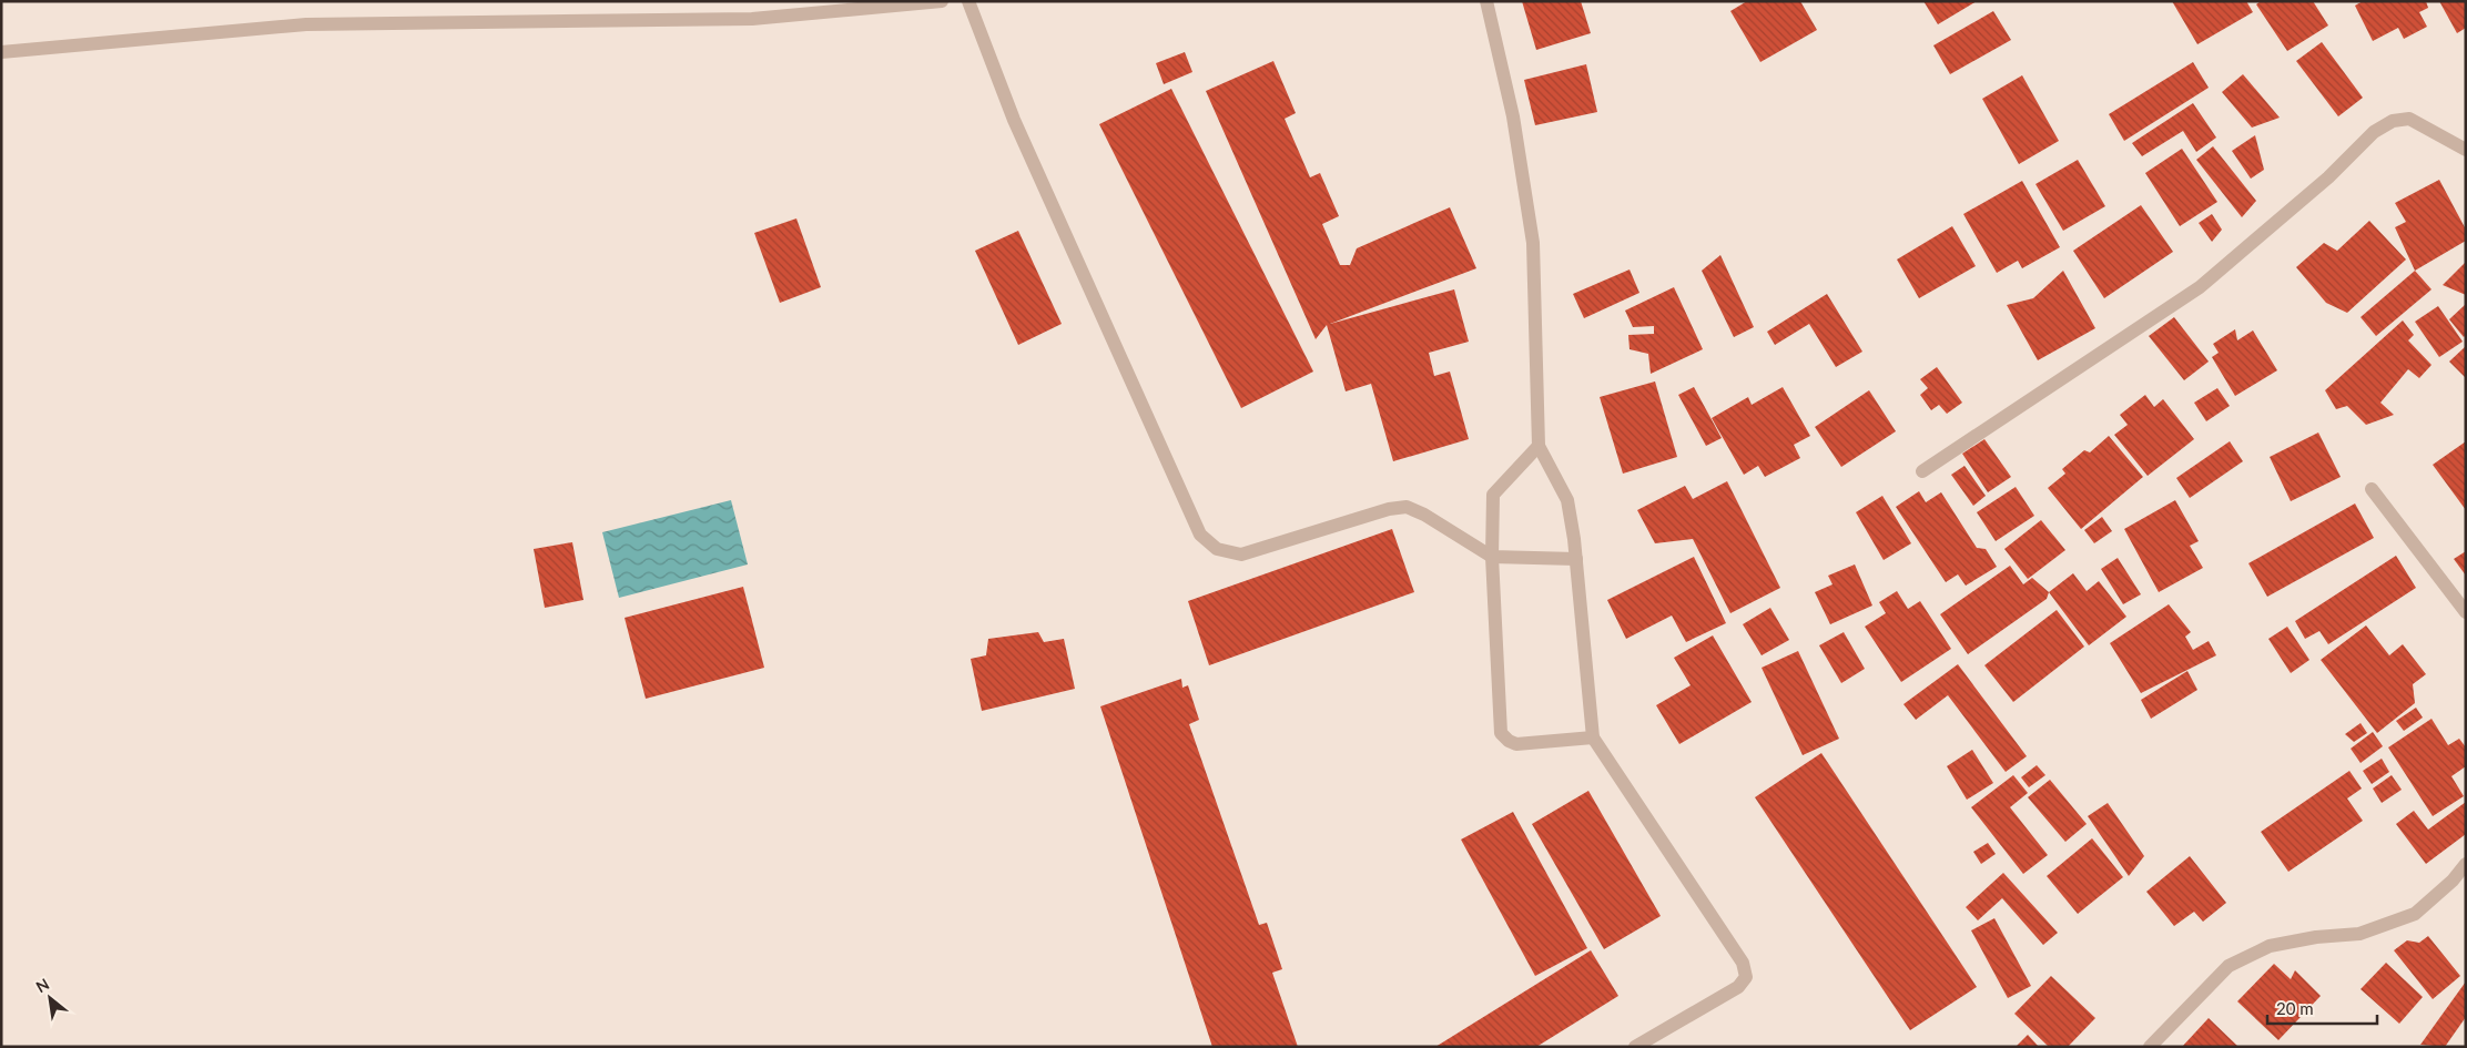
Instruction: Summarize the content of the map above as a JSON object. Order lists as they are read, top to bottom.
{
  "scale_bar": "20 m",
  "north": "top left"
}
